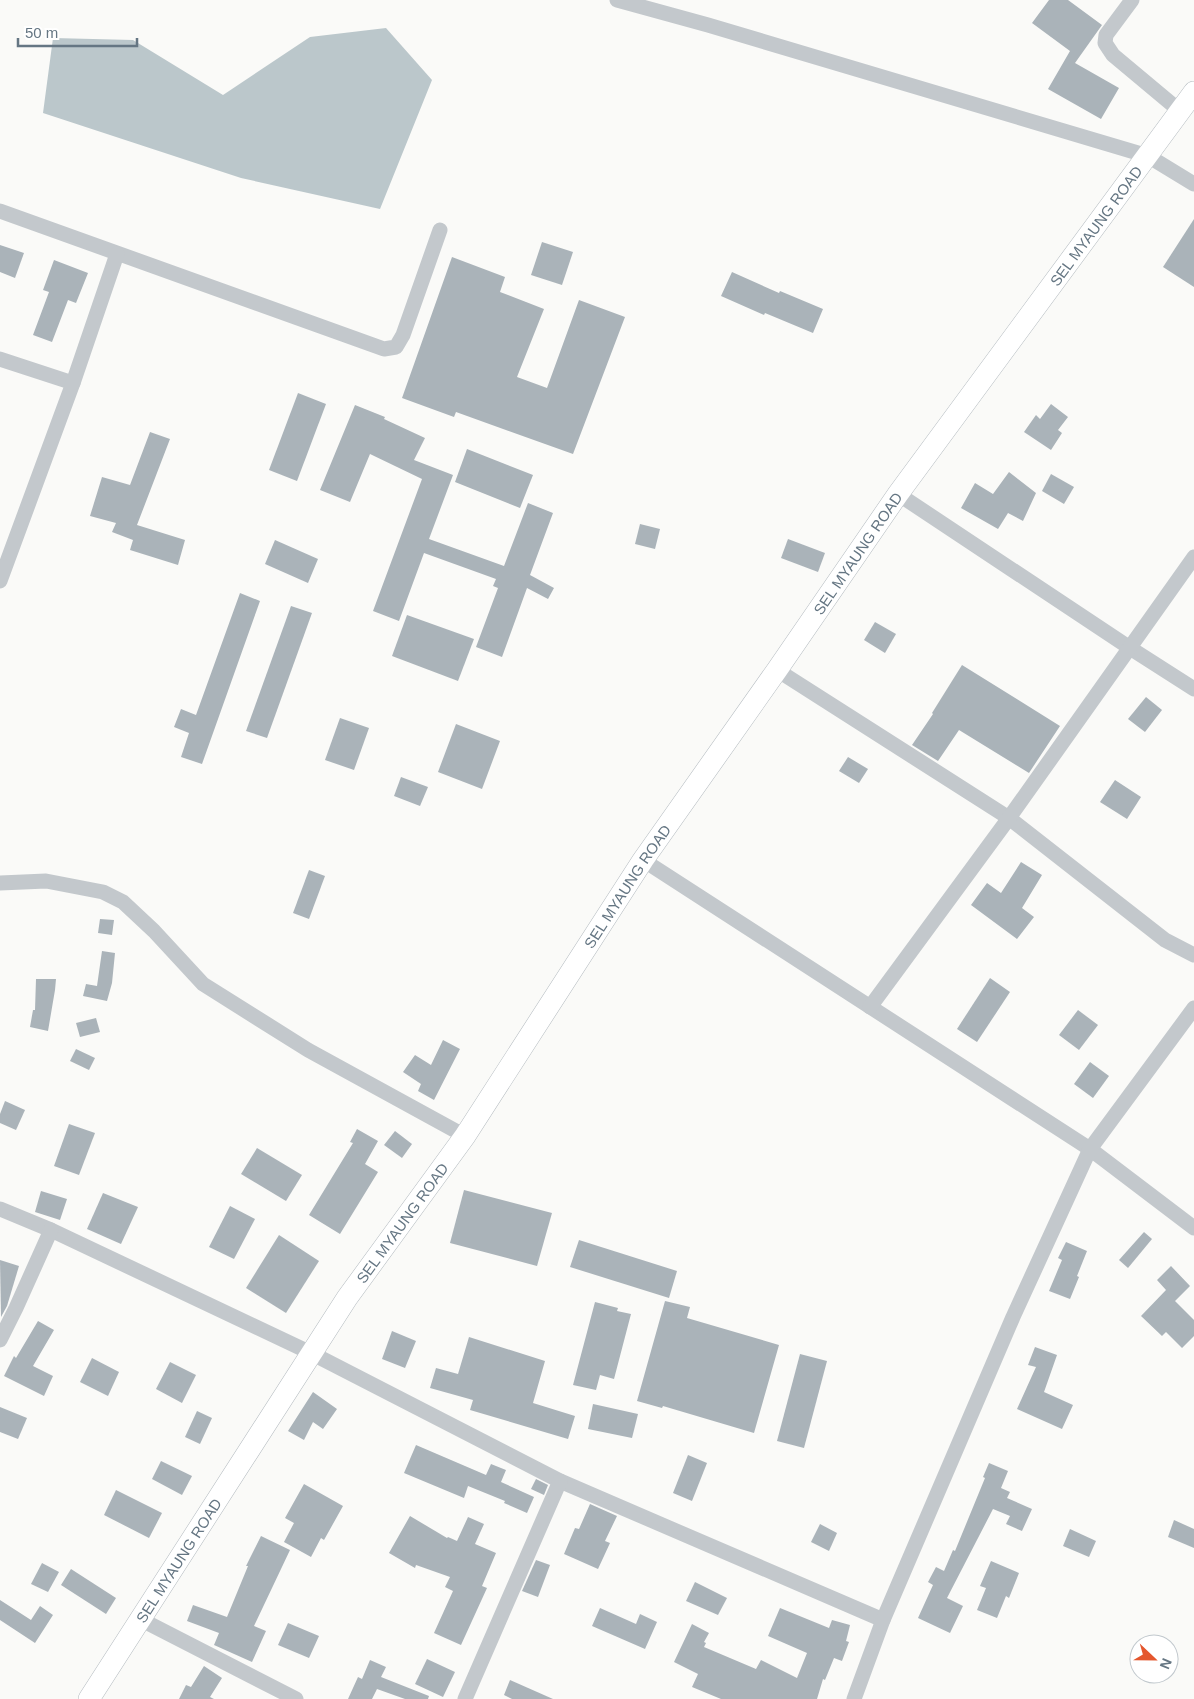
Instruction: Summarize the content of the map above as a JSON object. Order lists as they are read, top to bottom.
{
  "streets": {
    "main road": ["SEL MYAUNG ROAD"]
  },
  "scale_bar": "50 m",
  "north": "right"
}
